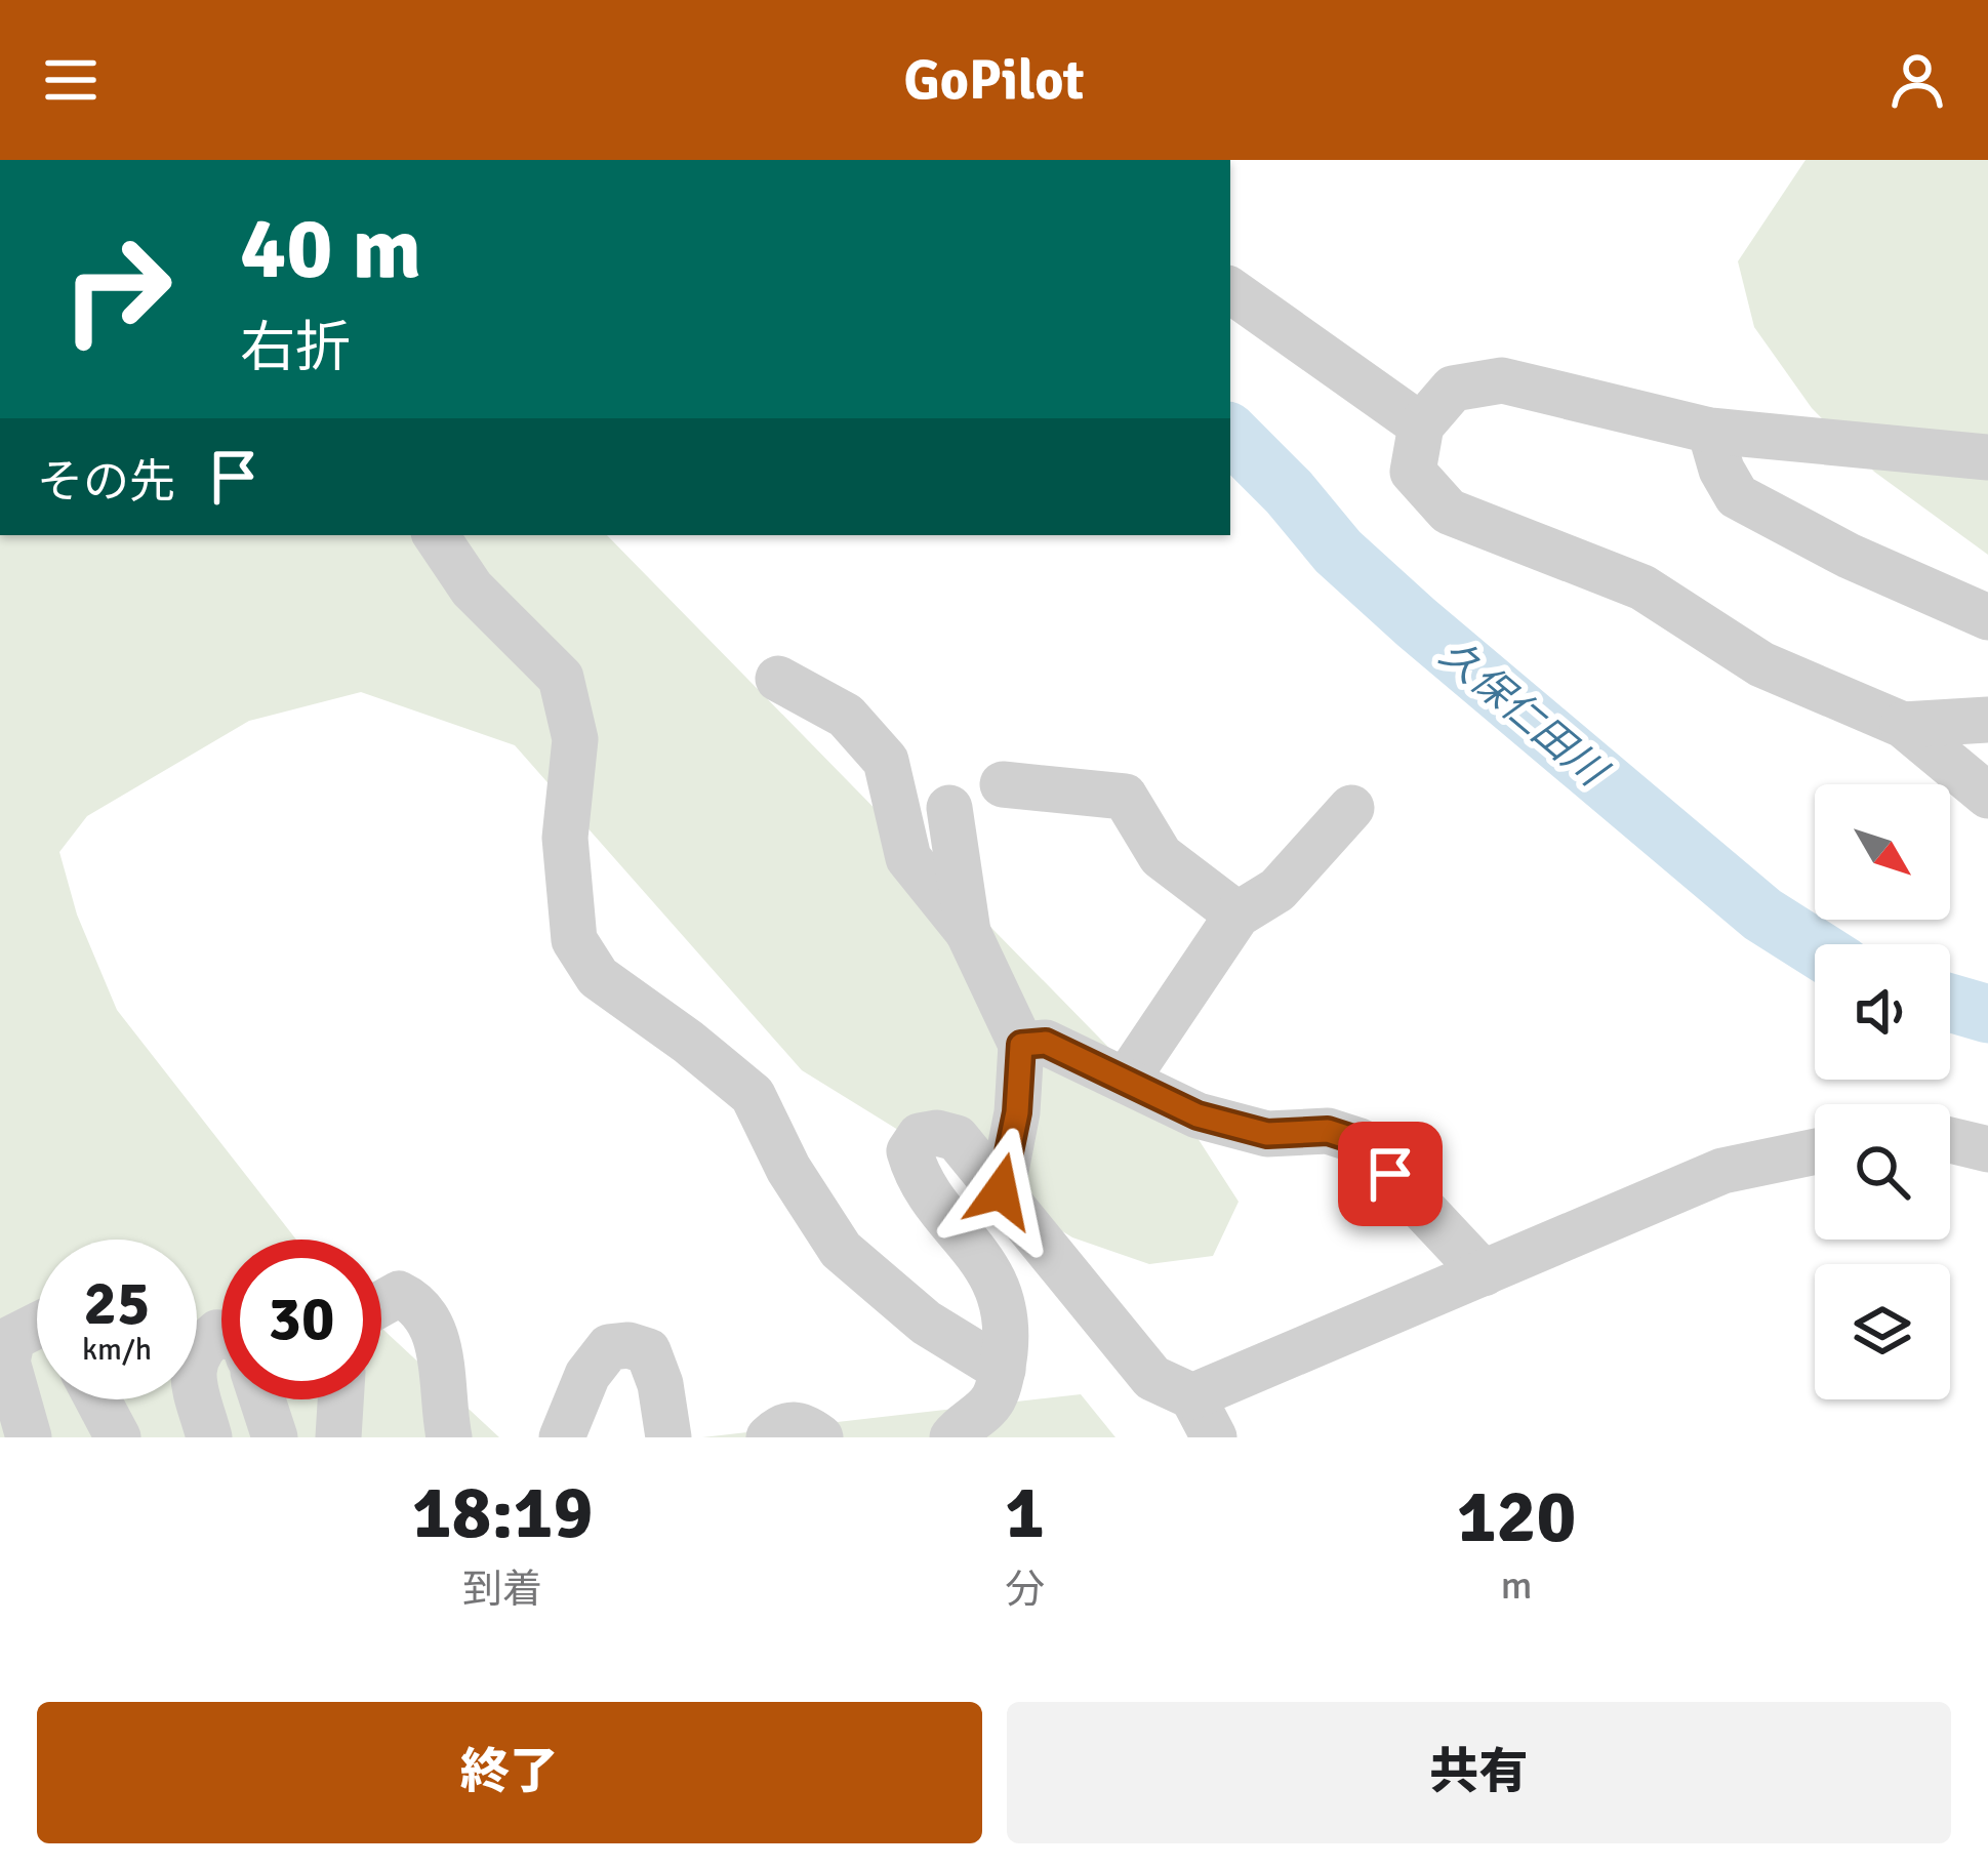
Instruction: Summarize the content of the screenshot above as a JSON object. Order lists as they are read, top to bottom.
{
  "water": ["久保仁田川"],
  "north": "bottom right",
  "page": {
    "header": "GoPilot",
    "turn": ["40 m", "右折"],
    "then": "その先",
    "speed": "25 km/h",
    "limit": "30",
    "eta": [
      "18:19",
      "到着",
      "1",
      "分",
      "120",
      "m"
    ],
    "buttons": ["終了", "共有"]
  }
}
